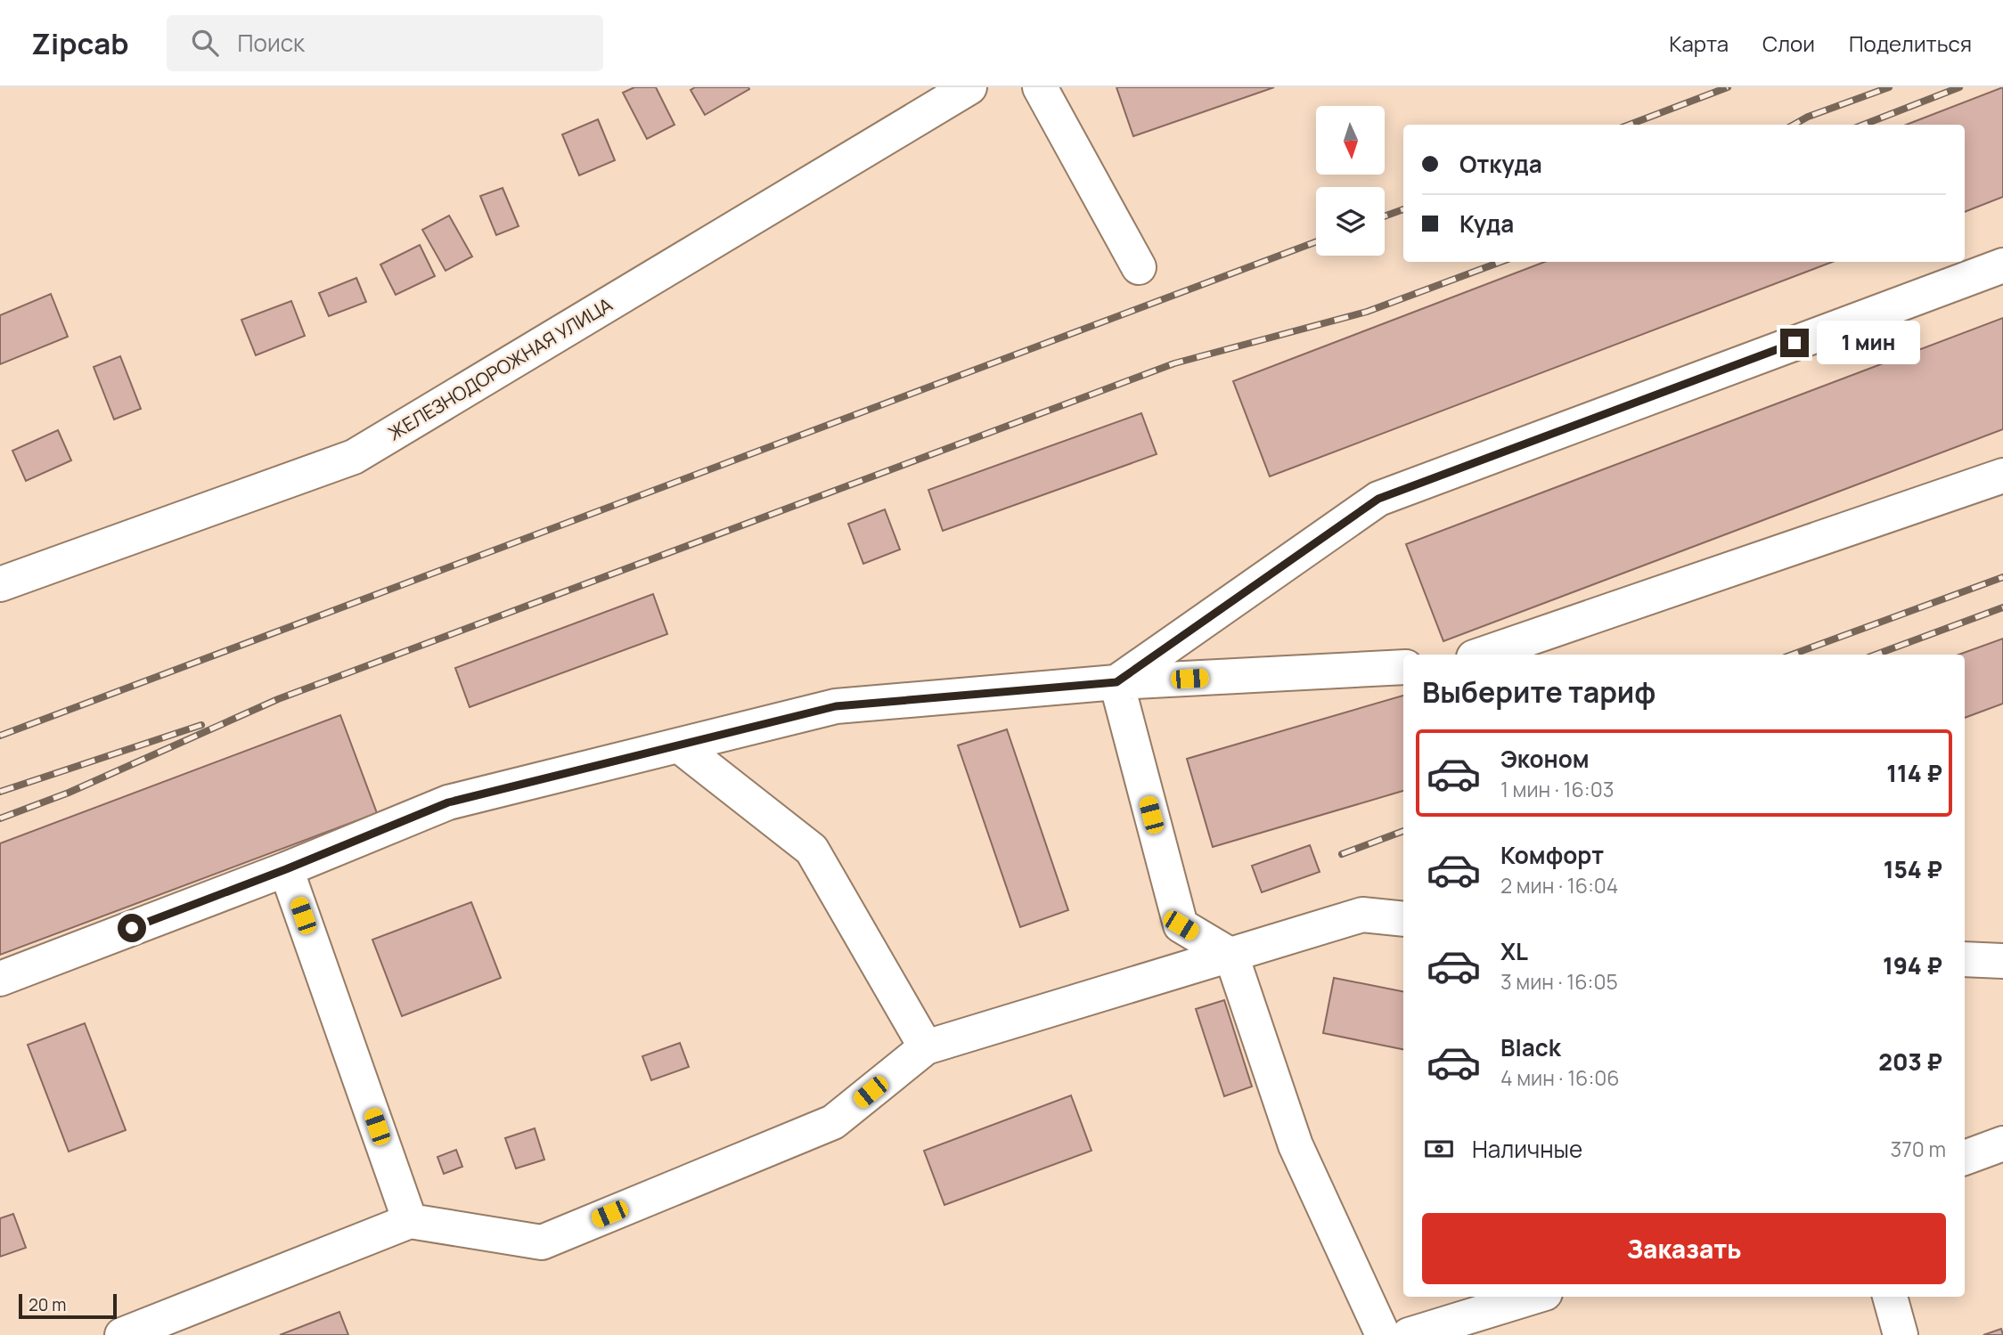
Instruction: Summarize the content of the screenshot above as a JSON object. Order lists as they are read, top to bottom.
{
  "streets": {
    "street": ["ЖЕЛЕЗНОДОРОЖНАЯ УЛИЦА"]
  },
  "scale_bar": "20 m",
  "north": "bottom",
  "page": {
    "header": "Zipcab",
    "search": "Поиск",
    "nav": ["Карта", "Слои", "Поделиться"],
    "banner": ["Откуда", "Куда"],
    "bubble": "1 мин",
    "heading": "Выберите тариф",
    "list": [
      {
        "name": "Эконом",
        "note": "1 мин · 16:03",
        "value": "114 ₽"
      },
      {
        "name": "Комфорт",
        "note": "2 мин · 16:04",
        "value": "154 ₽"
      },
      {
        "name": "XL",
        "note": "3 мин · 16:05",
        "value": "194 ₽"
      },
      {
        "name": "Black",
        "note": "4 мин · 16:06",
        "value": "203 ₽"
      }
    ],
    "pay": ["Наличные", "370 m"],
    "buttons": "Заказать",
    "scale": "20 m"
  }
}
